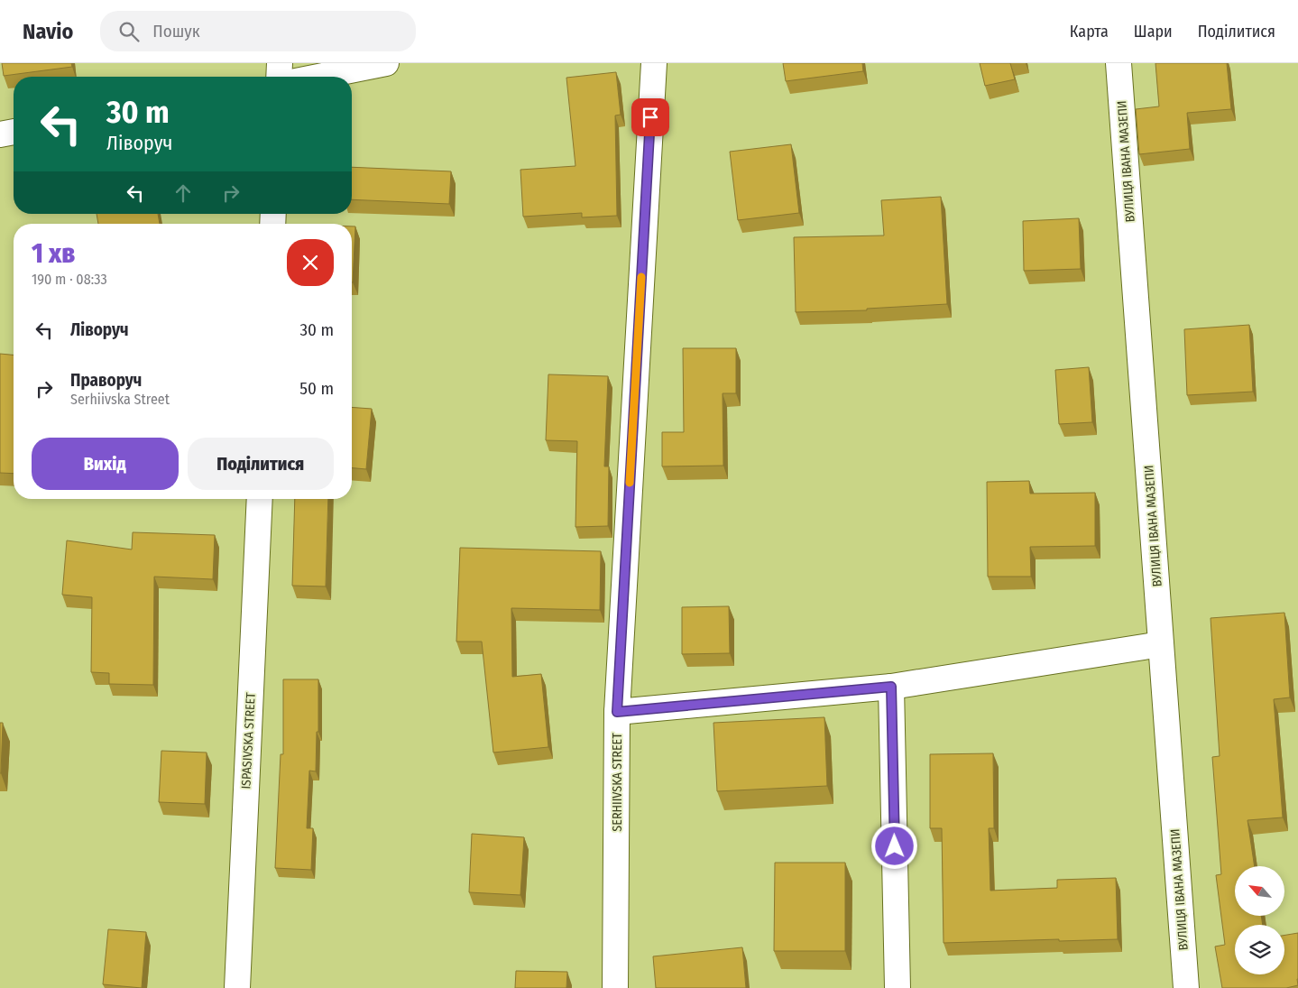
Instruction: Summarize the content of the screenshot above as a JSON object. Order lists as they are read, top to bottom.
{
  "streets": {
    "street": ["ВУЛИЦЯ ІВАНА МАЗЕПИ", "ISPASIVSKA STREET", "SERHIIVSKA STREET"]
  },
  "north": "top left",
  "page": {
    "header": "Navio",
    "search": "Пошук",
    "nav": ["Карта", "Шари", "Поділитися"],
    "turn": ["30 m", "Ліворуч"],
    "heading": ["1 хв", "190 m · 08:33"],
    "list": [
      {
        "name": "Ліворуч",
        "value": "30 m"
      },
      {
        "name": "Праворуч",
        "note": "Serhiivska Street",
        "value": "50 m"
      }
    ],
    "buttons": ["Вихід", "Поділитися"]
  }
}
